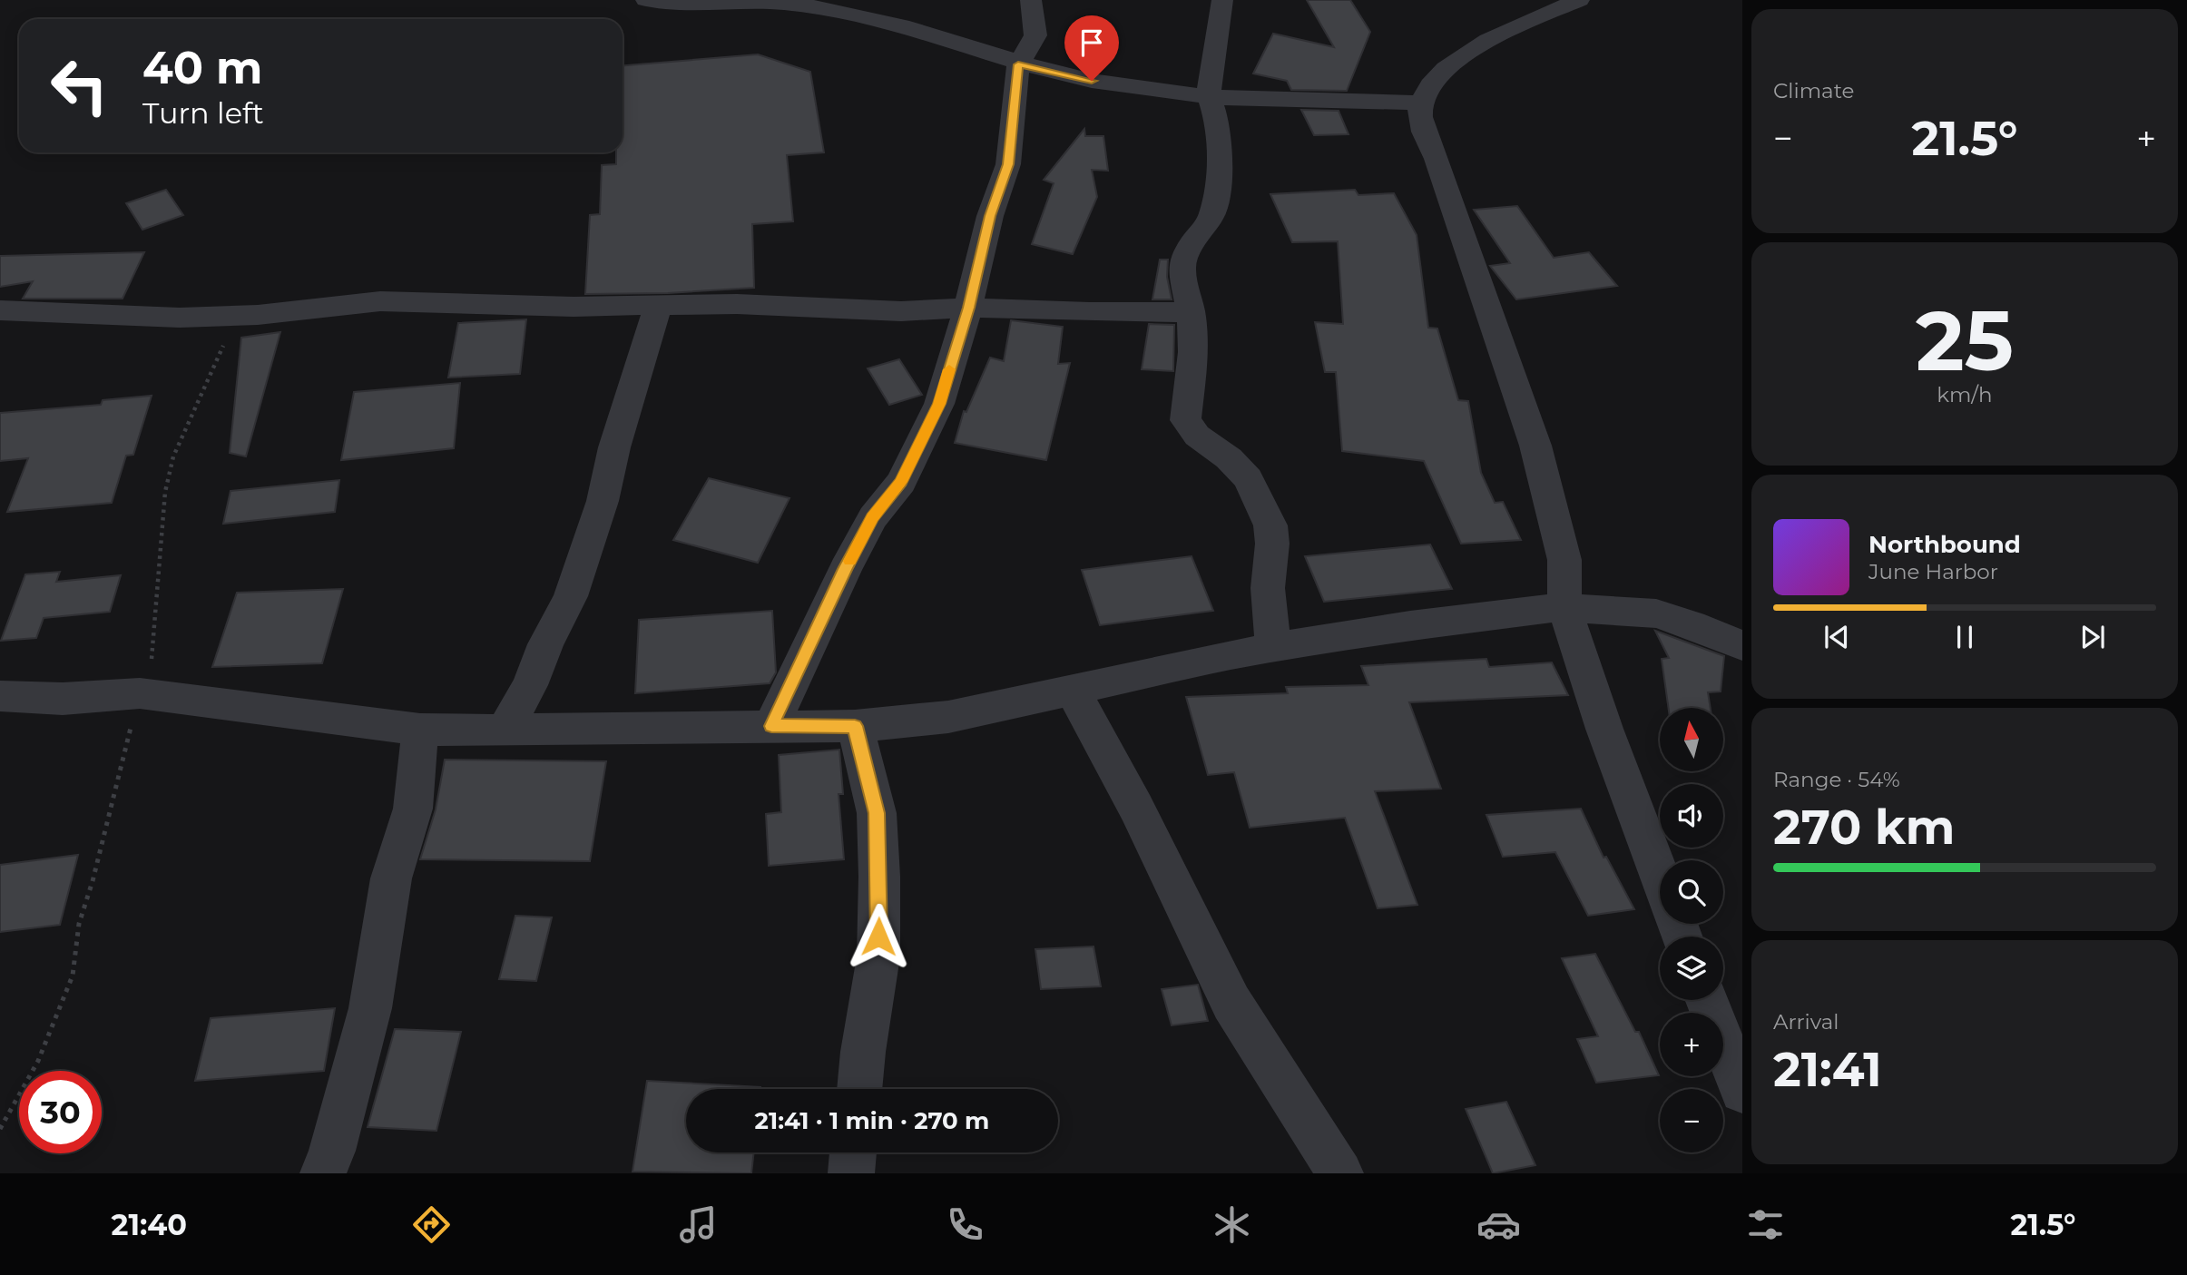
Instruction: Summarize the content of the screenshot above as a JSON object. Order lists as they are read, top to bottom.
{
  "north": "top",
  "page": {
    "tile": [
      "Climate",
      ["25", "km/h"],
      ["Range · 54%", "270 km"],
      ["Arrival", "21:41"]
    ],
    "turn": ["40 m", "Turn left"],
    "heat": ["−", "21.5°", "+"],
    "song": ["Northbound", "June Harbor"],
    "map_buttons": ["+", "−"],
    "limit": "30",
    "trip": "21:41 · 1 min · 270 m",
    "tabs": ["21:40", "21.5°"]
  }
}
